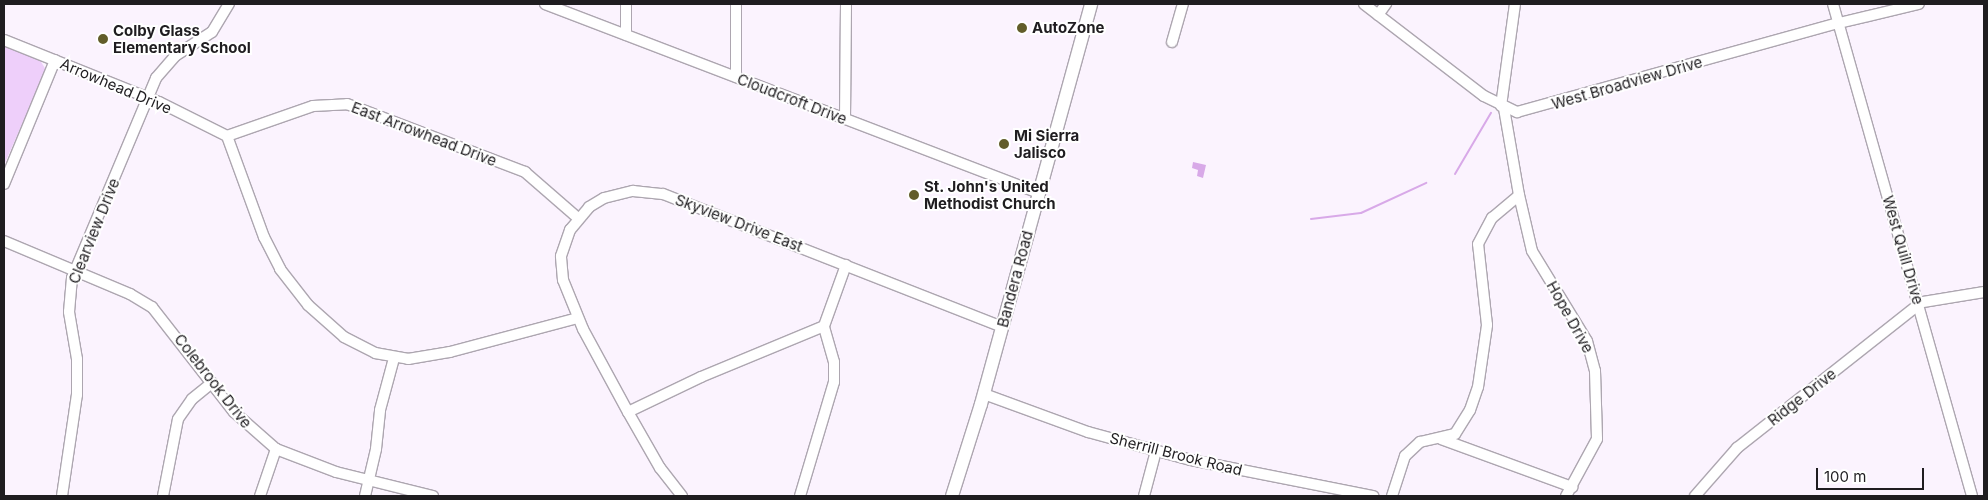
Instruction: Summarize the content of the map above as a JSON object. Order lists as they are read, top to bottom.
{
  "streets": {
    "main road": ["Bandera Road"],
    "street": [
      "West Broadview Drive",
      "Arrowhead Drive",
      "Cloudcroft Drive",
      "East Arrowhead Drive",
      "Skyview Drive East",
      "Clearview Drive",
      "West Quill Drive",
      "Hope Drive",
      "Colebrook Drive",
      "Ridge Drive",
      "Sherrill Brook Road"
    ]
  },
  "crossings": [
    ["West Broadview Drive", "West Quill Drive"],
    ["West Broadview Drive", "Hope Drive"],
    ["Arrowhead Drive", "East Arrowhead Drive"],
    ["Arrowhead Drive", "Clearview Drive"],
    ["Cloudcroft Drive", "Bandera Road"],
    ["East Arrowhead Drive", "Skyview Drive East"],
    ["Skyview Drive East", "Bandera Road"],
    ["Clearview Drive", "Colebrook Drive"],
    ["West Quill Drive", "Ridge Drive"],
    ["Bandera Road", "Sherrill Brook Road"]
  ],
  "places": [
    "AutoZone",
    "Colby Glass Elementary School",
    "Mi Sierra Jalisco",
    "St. John's United Methodist Church"
  ],
  "scale_bar": "100 m"
}
